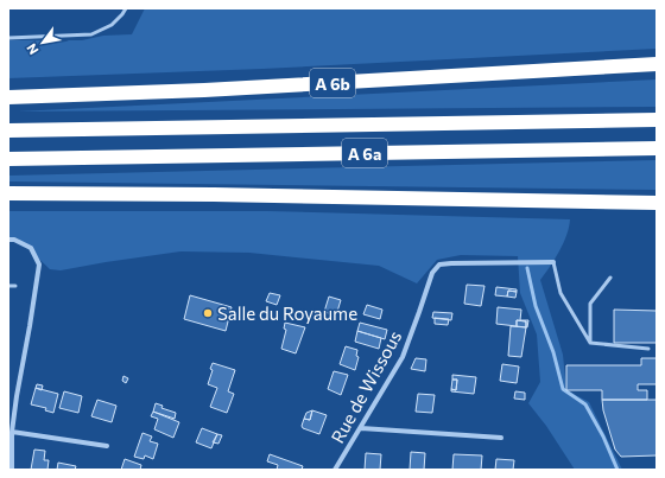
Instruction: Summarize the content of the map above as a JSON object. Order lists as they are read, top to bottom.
{
  "streets": {
    "highway": ["A 6b", "A 6a"],
    "street": ["Rue de Wissous"]
  },
  "places": ["Salle du Royaume"],
  "north": "bottom left"
}
